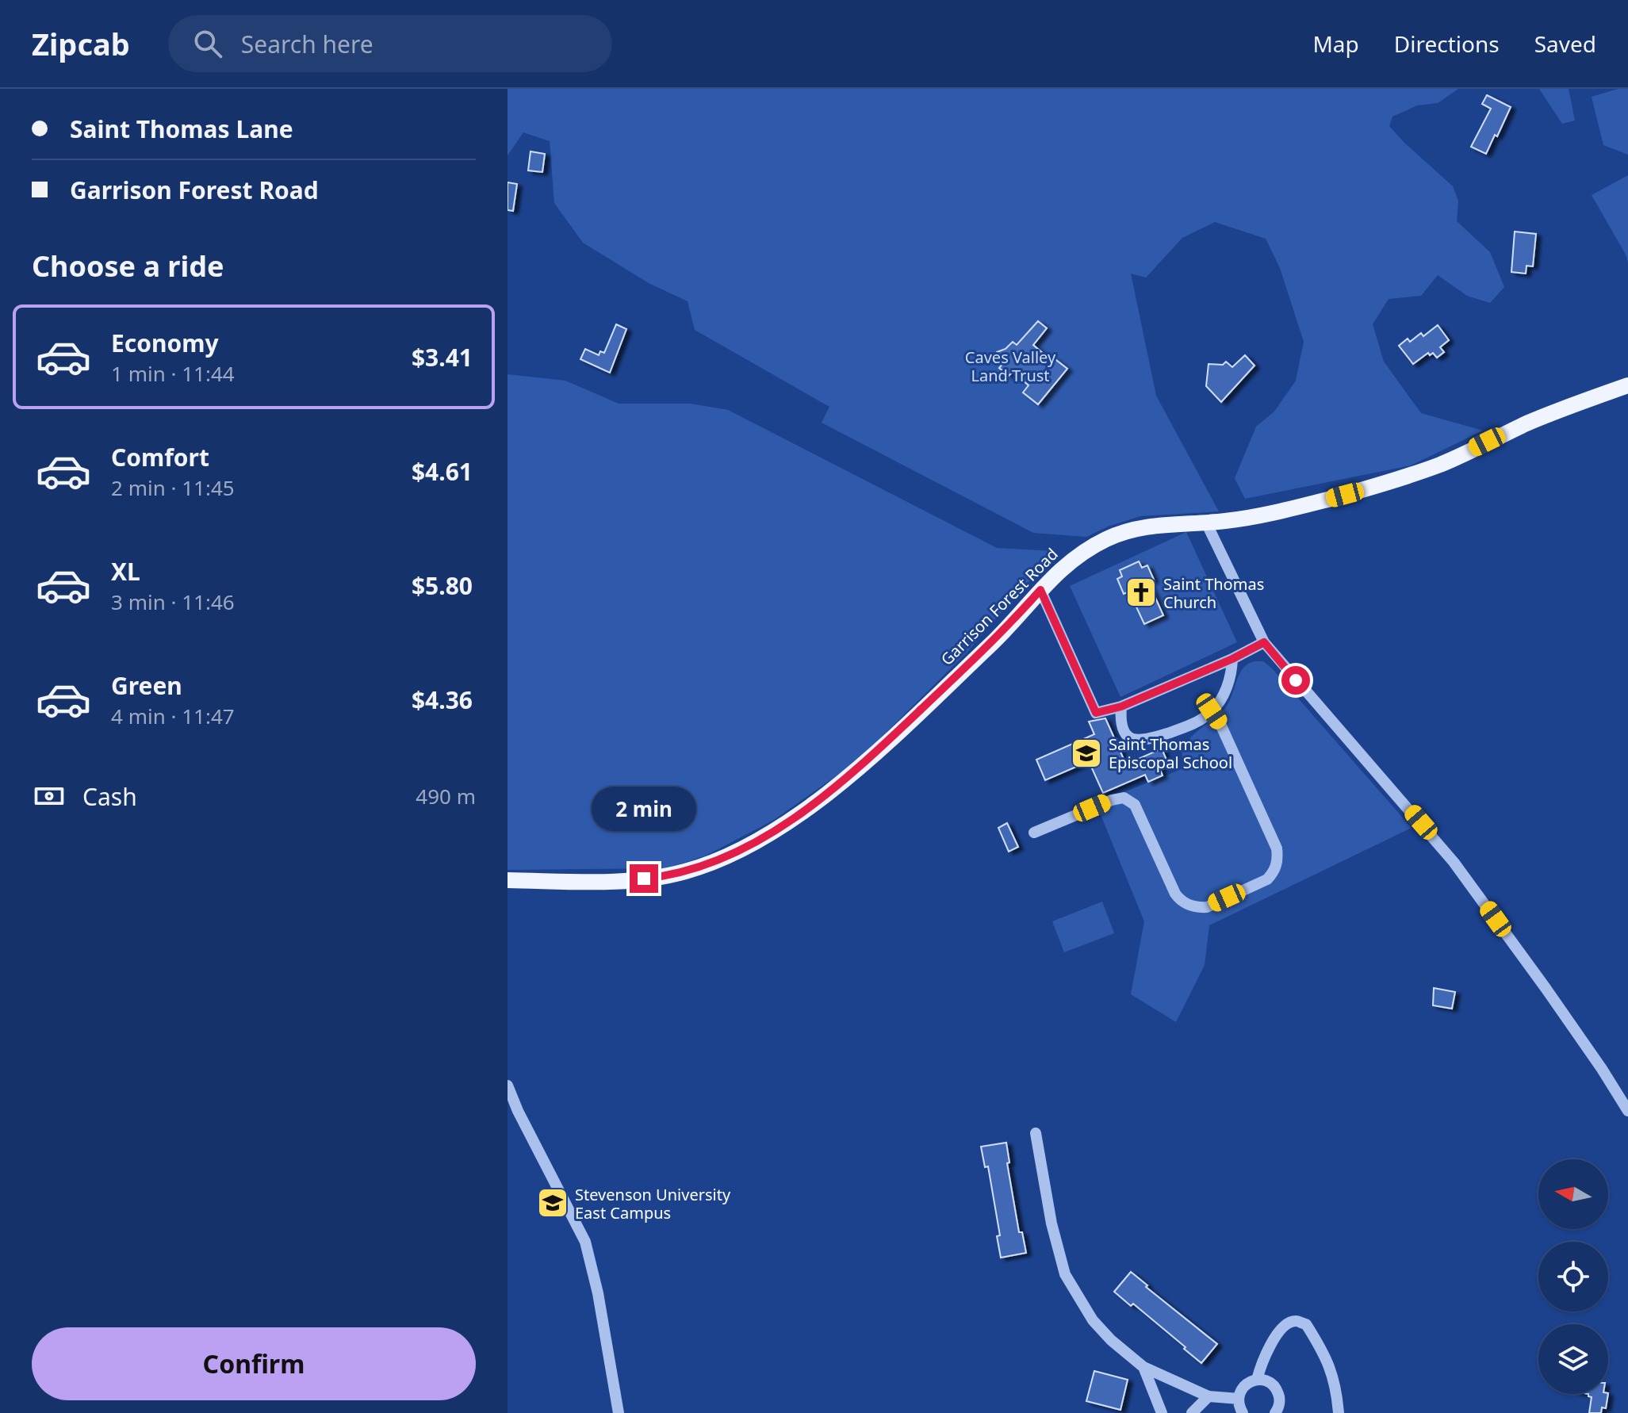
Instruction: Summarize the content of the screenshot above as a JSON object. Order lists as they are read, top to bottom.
{
  "streets": {
    "main road": ["Garrison Forest Road"]
  },
  "parks": ["Caves Valley Land Trust"],
  "places": {
    "church": ["Saint Thomas Church"],
    "school or university": ["Saint Thomas Episcopal School", "Stevenson University East Campus"]
  },
  "north": "left",
  "page": {
    "header": "Zipcab",
    "search": "Search here",
    "nav": ["Map", "Directions", "Saved"],
    "banner": ["Saint Thomas Lane", "Garrison Forest Road"],
    "heading": "Choose a ride",
    "list": [
      {
        "name": "Economy",
        "note": "1 min · 11:44",
        "value": "$3.41"
      },
      {
        "name": "Comfort",
        "note": "2 min · 11:45",
        "value": "$4.61"
      },
      {
        "name": "XL",
        "note": "3 min · 11:46",
        "value": "$5.80"
      },
      {
        "name": "Green",
        "note": "4 min · 11:47",
        "value": "$4.36"
      }
    ],
    "pay": ["Cash", "490 m"],
    "bubble": "2 min",
    "buttons": "Confirm"
  }
}
